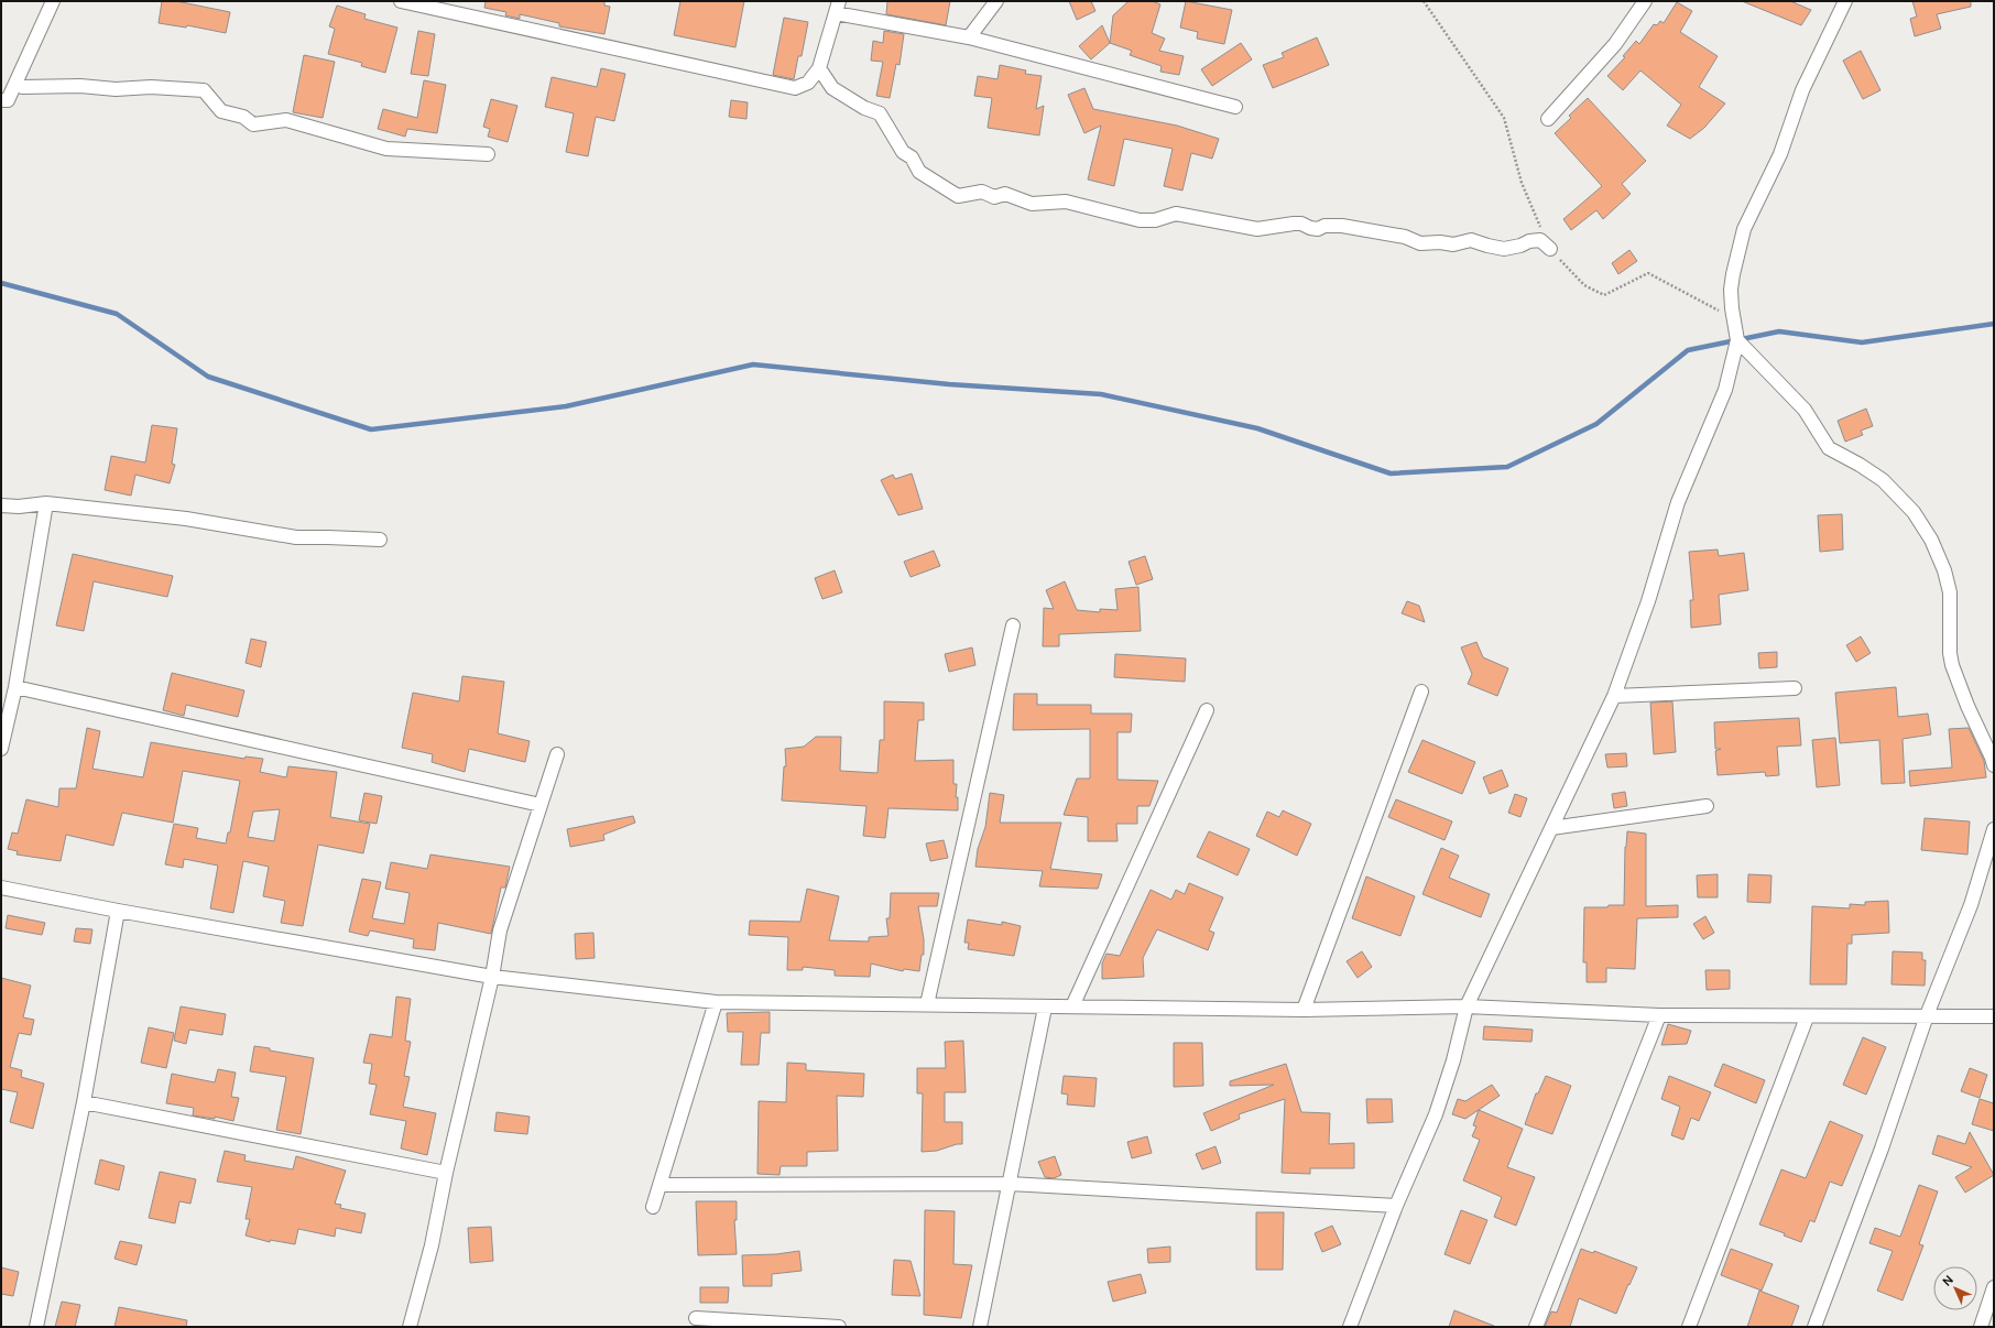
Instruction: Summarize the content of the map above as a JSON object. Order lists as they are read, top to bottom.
{
  "north": "top left"
}
